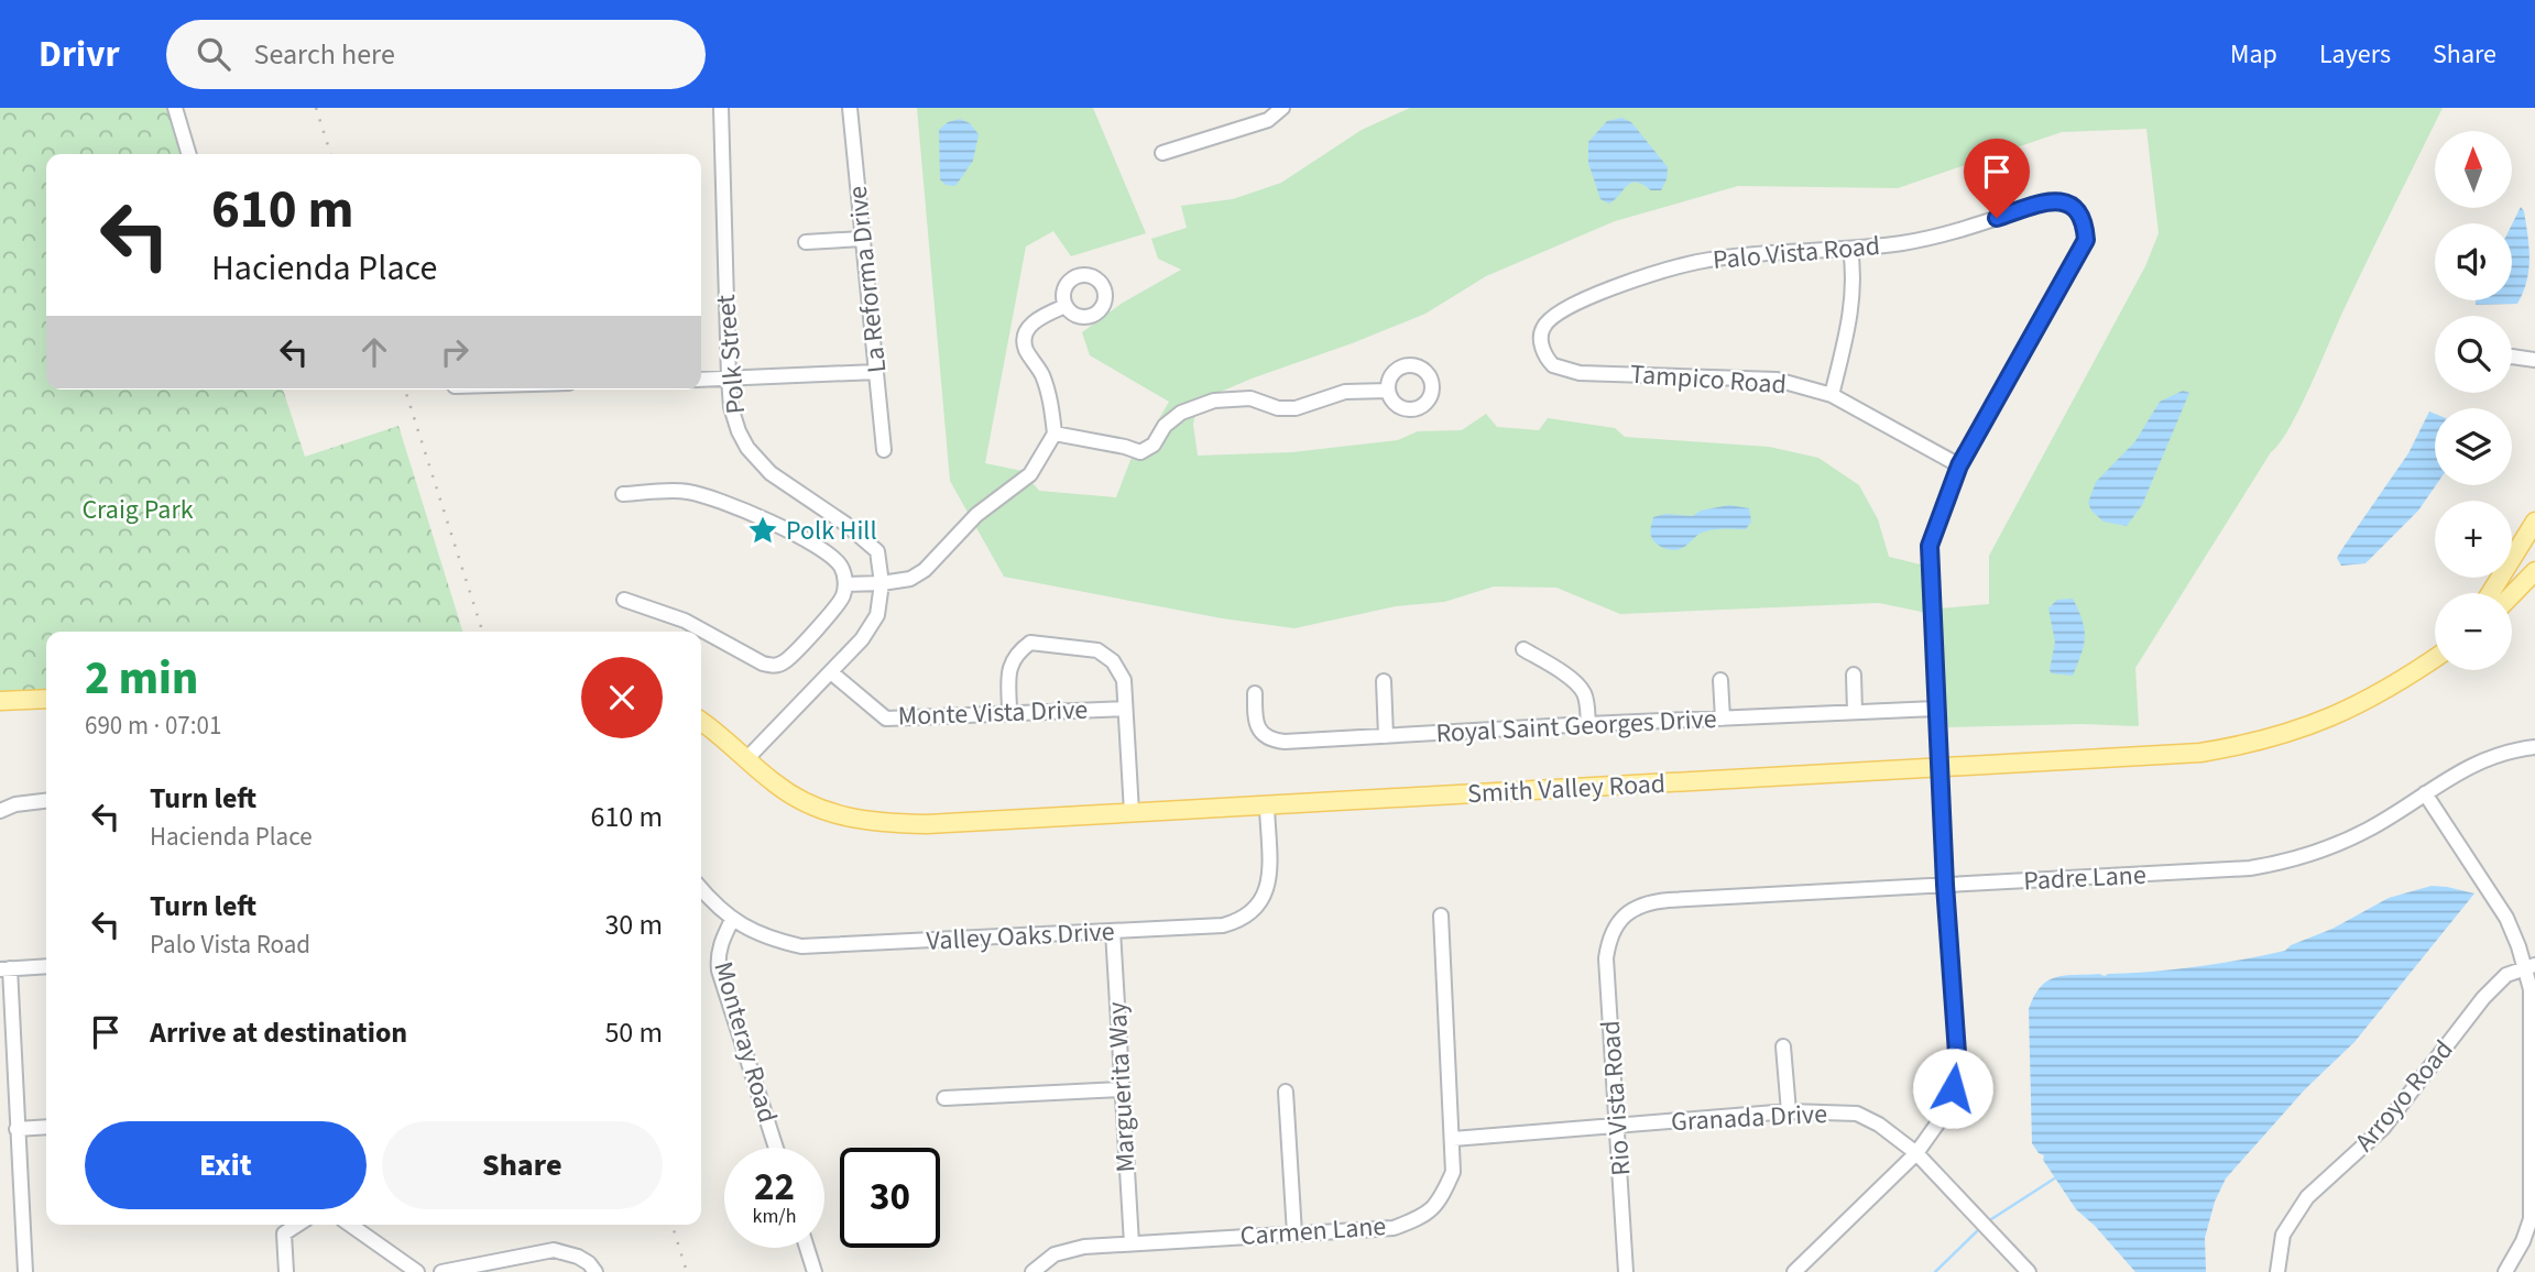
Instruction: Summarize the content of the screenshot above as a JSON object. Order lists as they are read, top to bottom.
{
  "streets": {
    "main road": ["Smith Valley Road"],
    "street": [
      "Palo Vista Road",
      "La Reforma Drive",
      "Polk Street",
      "Tampico Road",
      "Monte Vista Drive",
      "Royal Saint Georges Drive",
      "Padre Lane",
      "Valley Oaks Drive",
      "Monteray Road",
      "Marguerita Way",
      "Arroyo Road",
      "Rio Vista Road",
      "Granada Drive",
      "Carmen Lane"
    ]
  },
  "crossings": [
    ["Palo Vista Road", "Tampico Road"],
    ["Polk Street", "Monte Vista Drive"],
    ["Polk Street", "Smith Valley Road"],
    ["Smith Valley Road", "Valley Oaks Drive"],
    ["Padre Lane", "Rio Vista Road"],
    ["Valley Oaks Drive", "Monteray Road"],
    ["Valley Oaks Drive", "Marguerita Way"],
    ["Marguerita Way", "Carmen Lane"],
    ["Rio Vista Road", "Granada Drive"],
    ["Granada Drive", "Carmen Lane"]
  ],
  "parks": ["Craig Park"],
  "places": {
    "place": ["Polk Hill"]
  },
  "north": "top",
  "page": {
    "header": "Drivr",
    "search": "Search here",
    "nav": ["Map", "Layers", "Share"],
    "map_buttons": ["+", "−"],
    "turn": ["610 m", "Hacienda Place"],
    "heading": ["2 min", "690 m · 07:01"],
    "list": [
      {
        "name": "Turn left",
        "note": "Hacienda Place",
        "value": "610 m"
      },
      {
        "name": "Turn left",
        "note": "Palo Vista Road",
        "value": "30 m"
      },
      {
        "name": "Arrive at destination",
        "value": "50 m"
      }
    ],
    "buttons": ["Exit", "Share"],
    "speed": "22 km/h",
    "limit": "30"
  }
}
